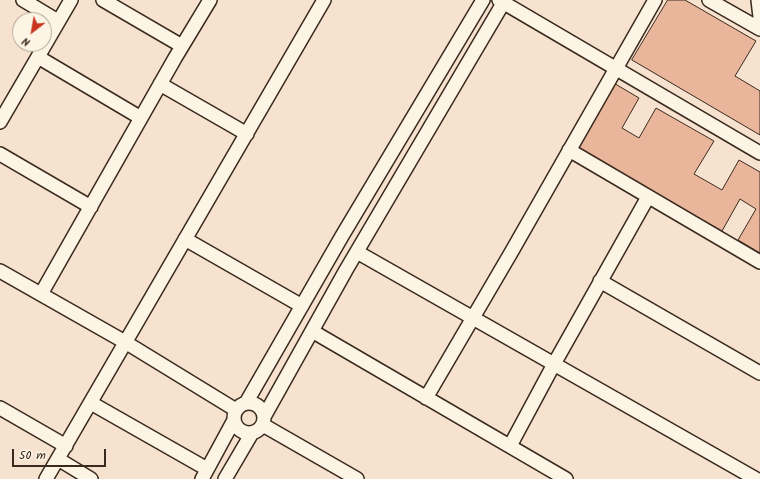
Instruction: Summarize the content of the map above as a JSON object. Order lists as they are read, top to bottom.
{
  "scale_bar": "50 m",
  "north": "bottom left"
}
